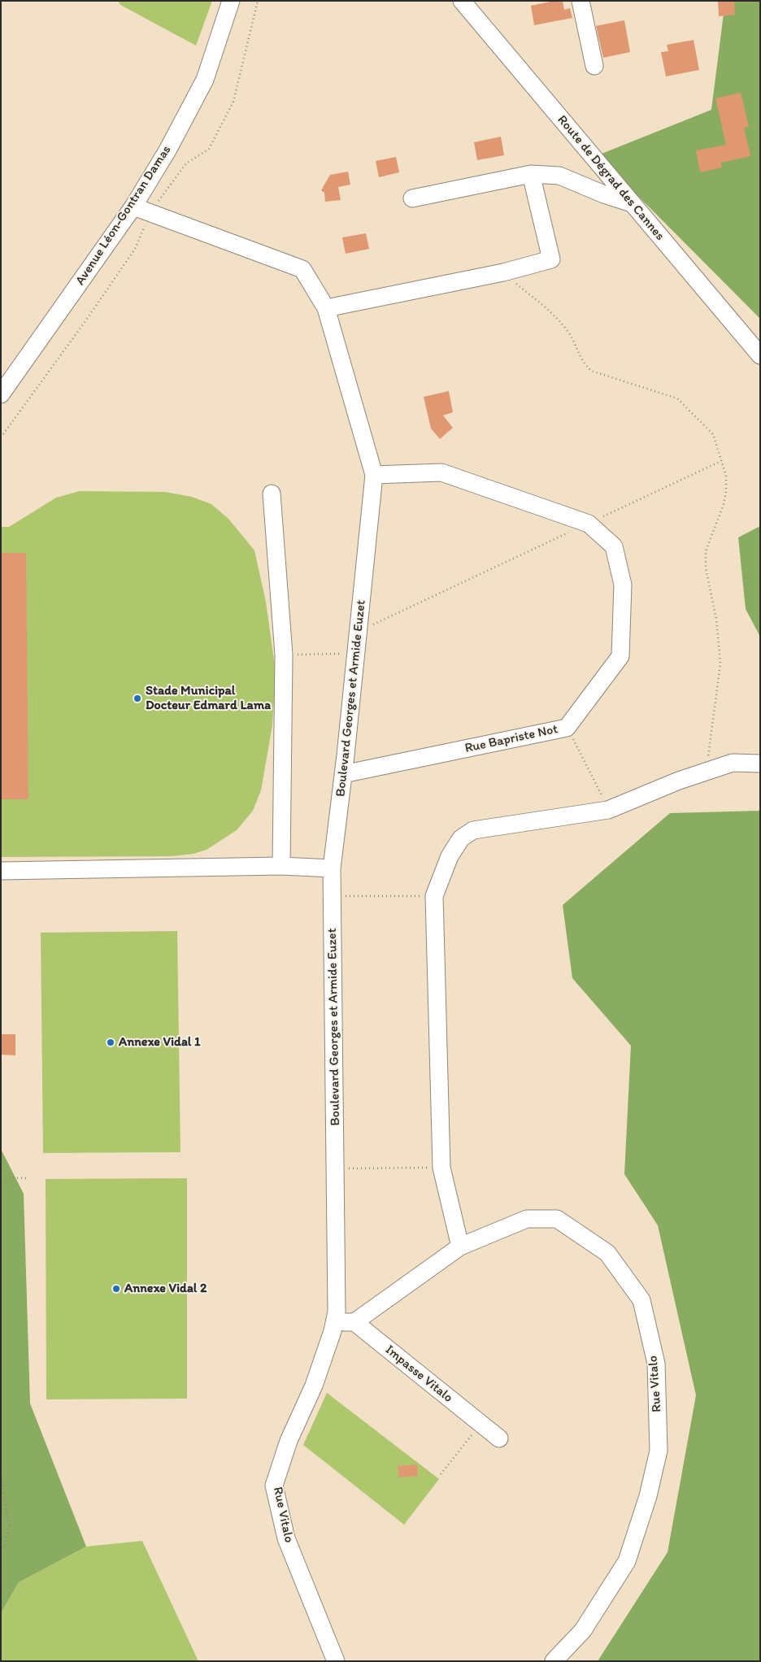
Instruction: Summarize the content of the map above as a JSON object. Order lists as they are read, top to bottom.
{
  "streets": {
    "street": [
      "Route de Dégrad des Cannes",
      "Avenue Léon-Gontran Damas",
      "Boulevard Georges et Armide Euzet",
      "Rue Bapriste Not",
      "Impasse Vitalo",
      "Rue Vitalo"
    ]
  },
  "crossings": [
    ["Avenue Léon-Gontran Damas", "Boulevard Georges et Armide Euzet"],
    ["Boulevard Georges et Armide Euzet", "Rue Bapriste Not"],
    ["Boulevard Georges et Armide Euzet", "Rue Vitalo"],
    ["Impasse Vitalo", "Rue Vitalo"]
  ],
  "places": ["Stade Municipal Docteur Edmard Lama", "Annexe Vidal 1", "Annexe Vidal 2"]
}
